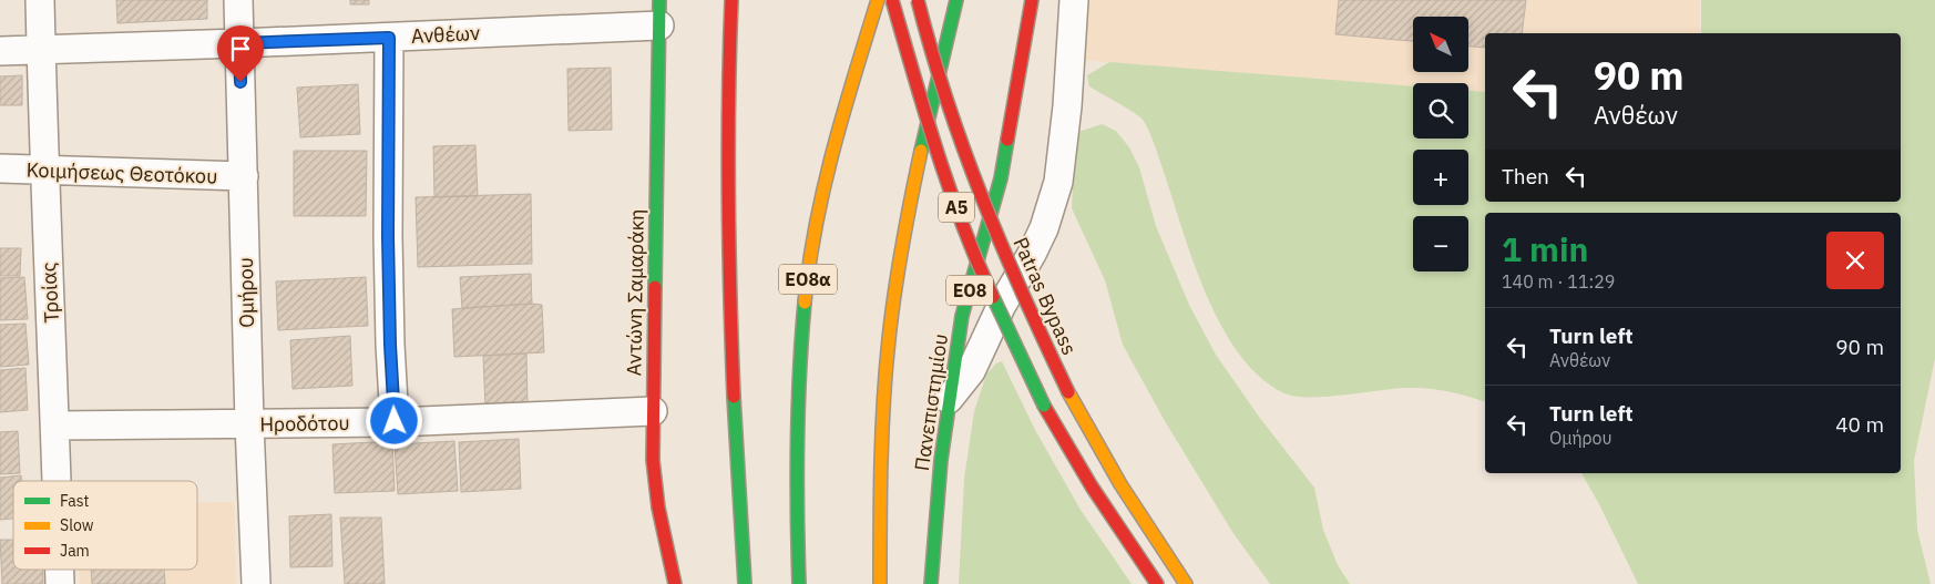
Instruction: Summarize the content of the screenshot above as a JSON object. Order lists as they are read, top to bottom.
{
  "streets": {
    "main road": [
      "Α5",
      "ΕΟ8α",
      "ΕΟ8",
      "Αντώνη Σαμαράκη",
      "Patras Bypass",
      "Πανεπιστημίου"
    ],
    "street": [
      "Ανθέων",
      "Κοιμήσεως Θεοτόκου",
      "Τροίας",
      "Ομήρου",
      "Ηροδότου"
    ]
  },
  "crossings": [
    ["Ανθέων", "Τροίας"],
    ["Ανθέων", "Ομήρου"],
    ["Ανθέων", "Αντώνη Σαμαράκη"],
    ["Κοιμήσεως Θεοτόκου", "Τροίας"],
    ["Κοιμήσεως Θεοτόκου", "Ομήρου"],
    ["Τροίας", "Ηροδότου"],
    ["Ομήρου", "Ηροδότου"],
    ["Αντώνη Σαμαράκη", "Ηροδότου"]
  ],
  "legend": ["Fast", "Slow", "Jam"],
  "north": "top left",
  "page": {
    "map_buttons": ["+", "−"],
    "turn": ["90 m", "Ανθέων"],
    "then": "Then",
    "heading": ["1 min", "140 m · 11:29"],
    "list": [
      {
        "name": "Turn left",
        "note": "Ανθέων",
        "value": "90 m"
      },
      {
        "name": "Turn left",
        "note": "Ομήρου",
        "value": "40 m"
      }
    ]
  }
}
